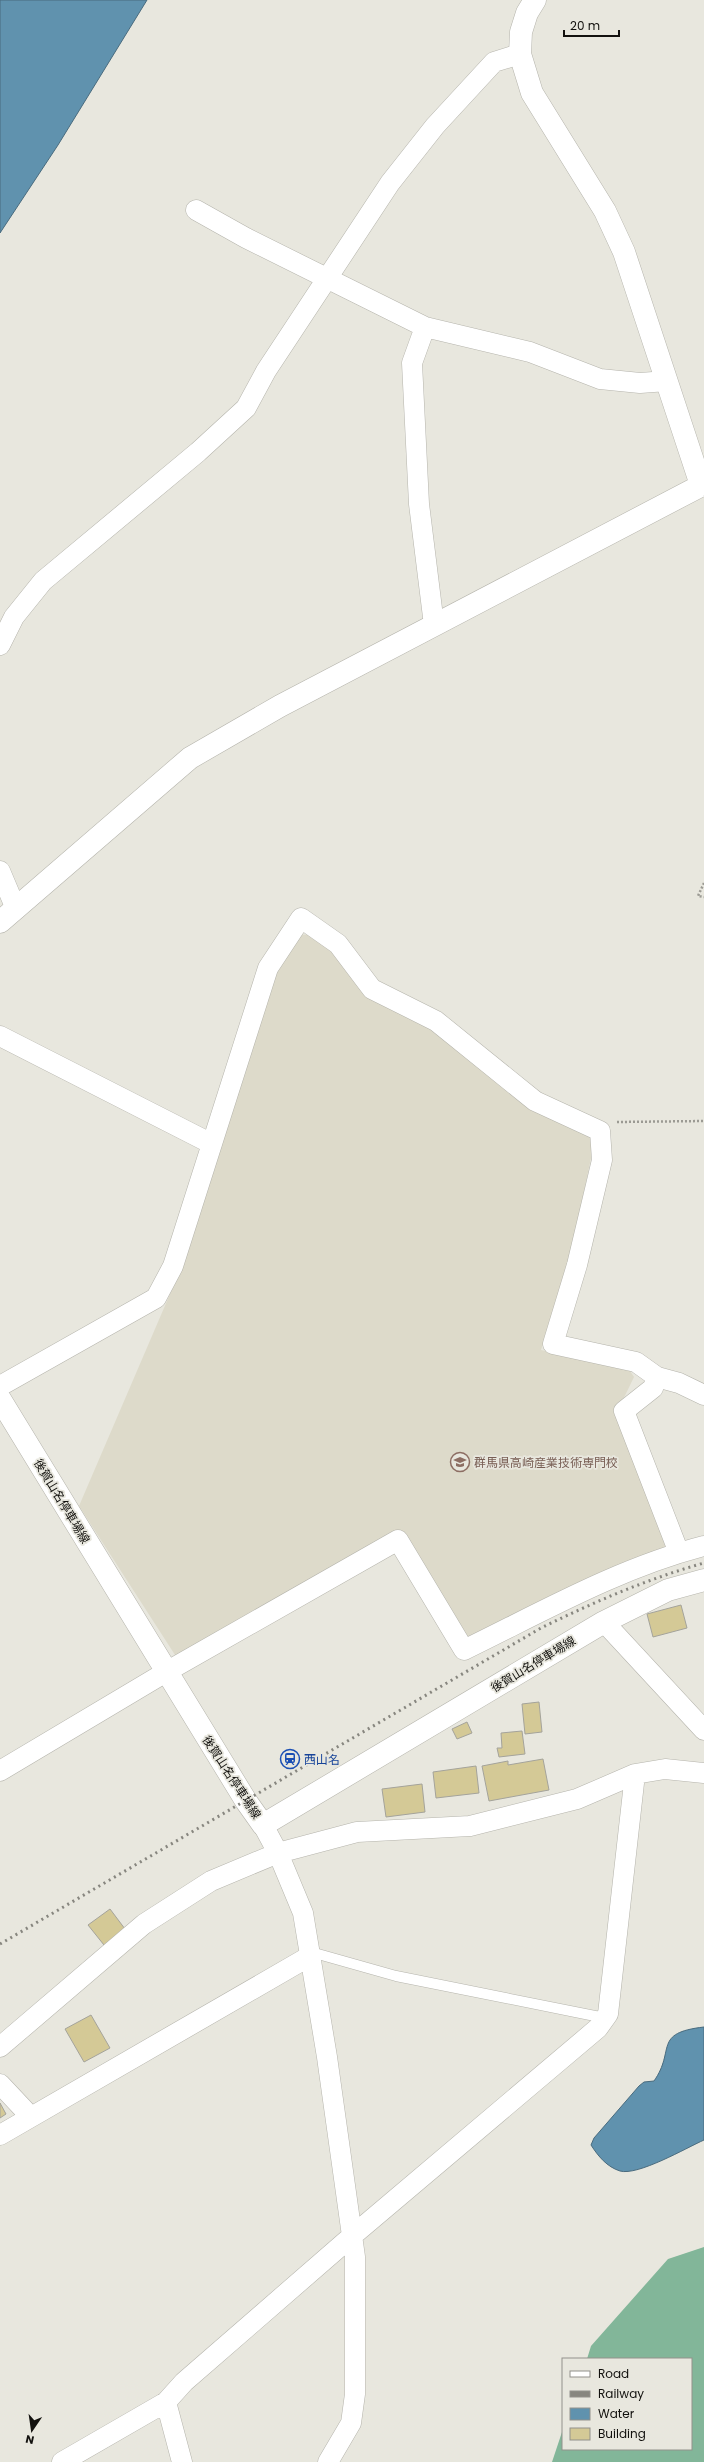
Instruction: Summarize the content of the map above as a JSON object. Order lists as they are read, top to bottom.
{
  "streets": {
    "street": ["後賀山名停車場線"]
  },
  "places": {
    "school or university": ["群馬県高崎産業技術専門校"],
    "station": ["西山名"]
  },
  "legend": [
    "Road",
    "Railway",
    "Water",
    "Building"
  ],
  "scale_bar": "20 m",
  "north": "bottom"
}
